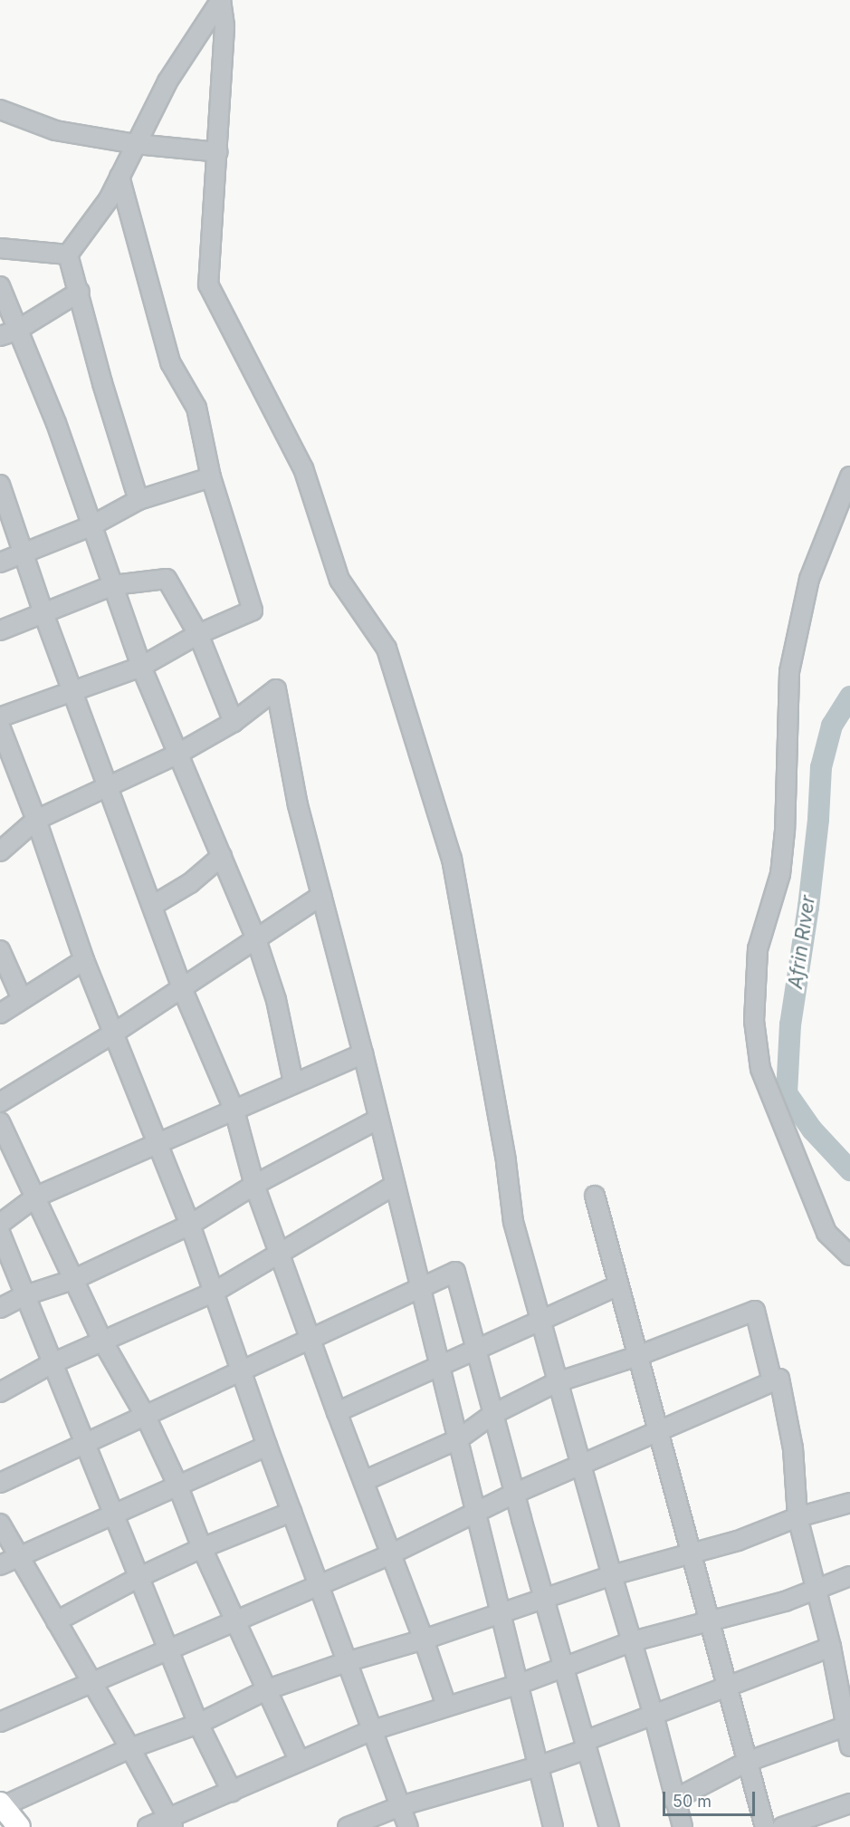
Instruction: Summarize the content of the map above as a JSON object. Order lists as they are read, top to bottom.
{
  "water": ["Afrin Rıver"],
  "scale_bar": "50 m"
}
